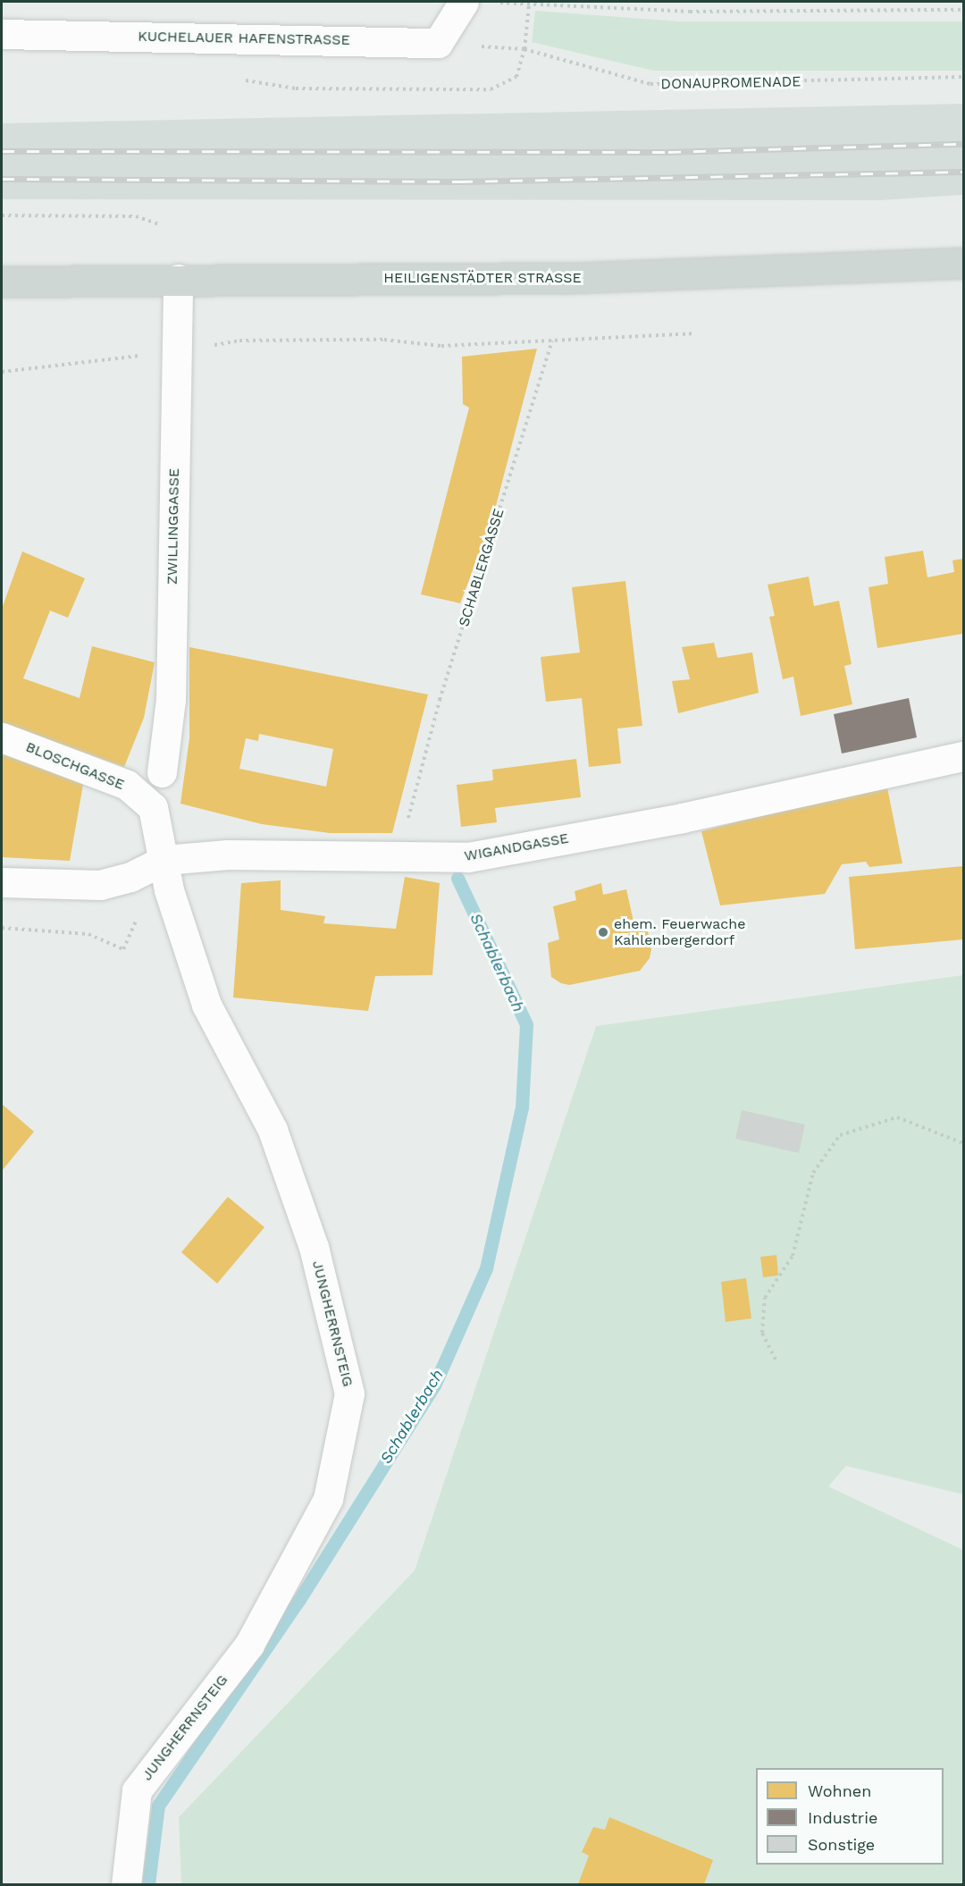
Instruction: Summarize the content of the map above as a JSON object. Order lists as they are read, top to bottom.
{
  "streets": {
    "main road": ["HEILIGENSTÄDTER STRASSE"],
    "street": [
      "KUCHELAUER HAFENSTRASSE",
      "ZWILLINGGASSE",
      "BLOSCHGASSE",
      "WIGANDGASSE",
      "JUNGHERRNSTEIG"
    ],
    "path": ["DONAUPROMENADE", "SCHABLERGASSE"]
  },
  "crossings": [
    ["KUCHELAUER HAFENSTRASSE", "DONAUPROMENADE"],
    ["HEILIGENSTÄDTER STRASSE", "ZWILLINGGASSE"],
    ["BLOSCHGASSE", "WIGANDGASSE"],
    ["BLOSCHGASSE", "JUNGHERRNSTEIG"],
    ["WIGANDGASSE", "JUNGHERRNSTEIG"]
  ],
  "water": ["Schablerbach"],
  "places": ["ehem. Feuerwache Kahlenbergerdorf"],
  "legend": ["Wohnen", "Industrie", "Sonstige"]
}
